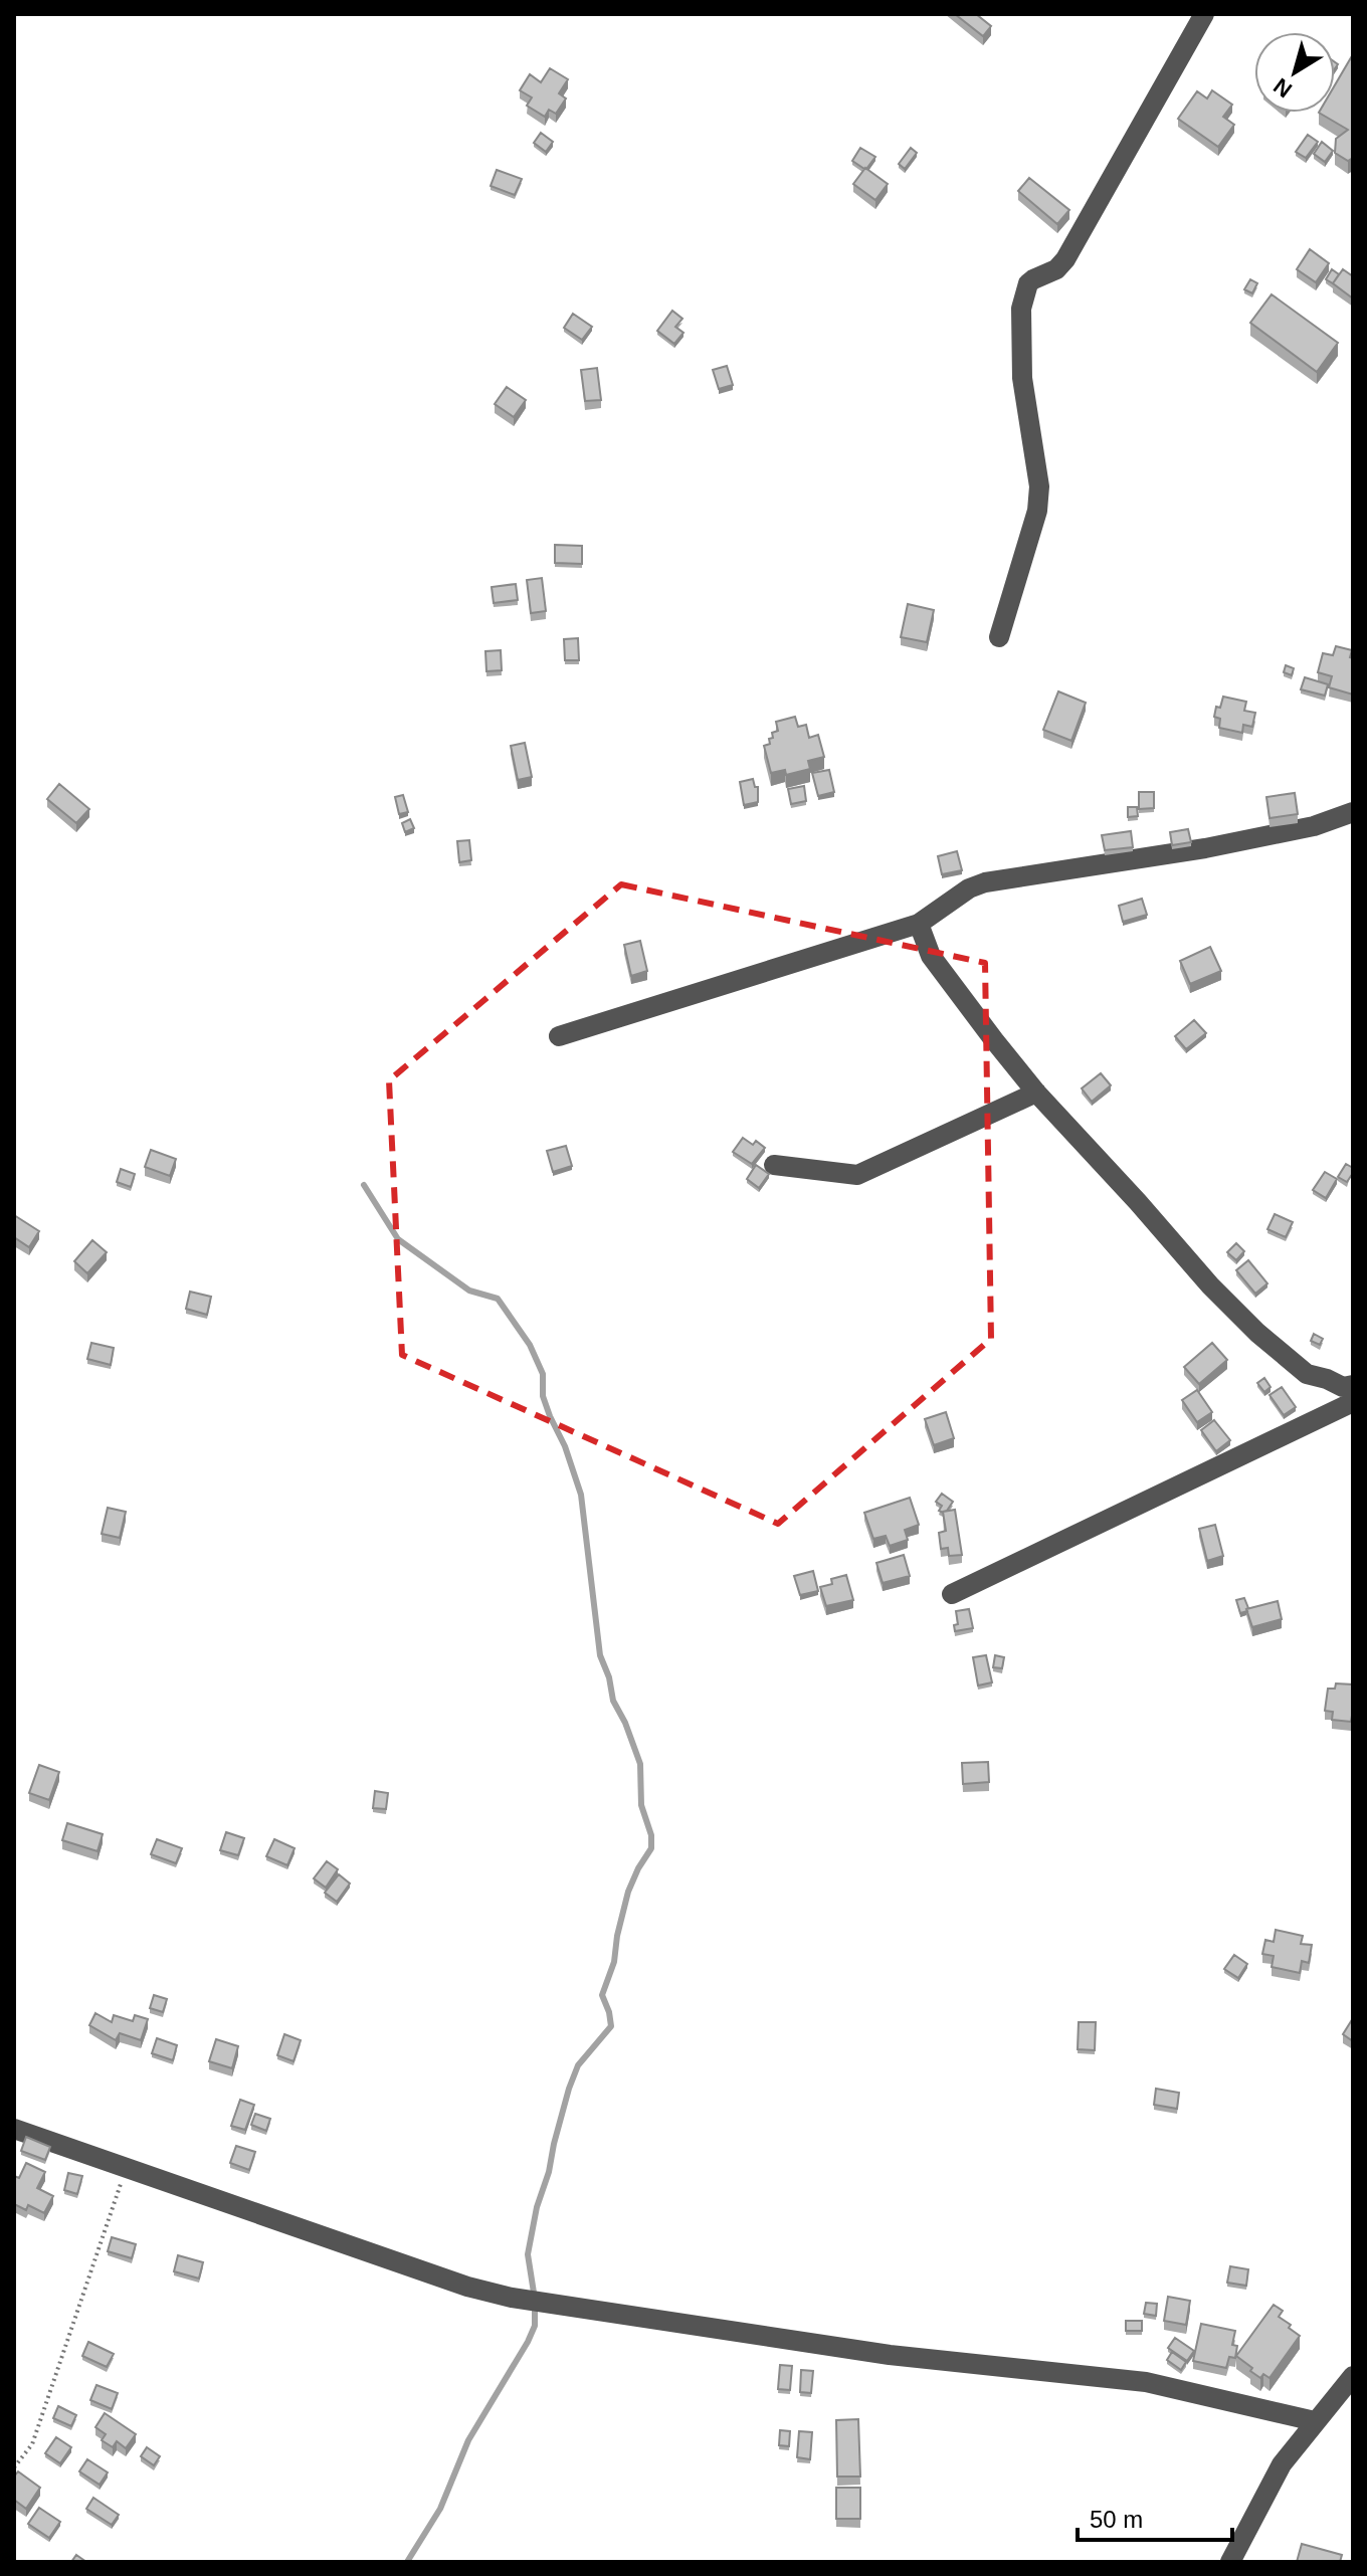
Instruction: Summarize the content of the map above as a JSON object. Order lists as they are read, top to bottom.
{
  "scale_bar": "50 m",
  "north": "bottom left"
}
